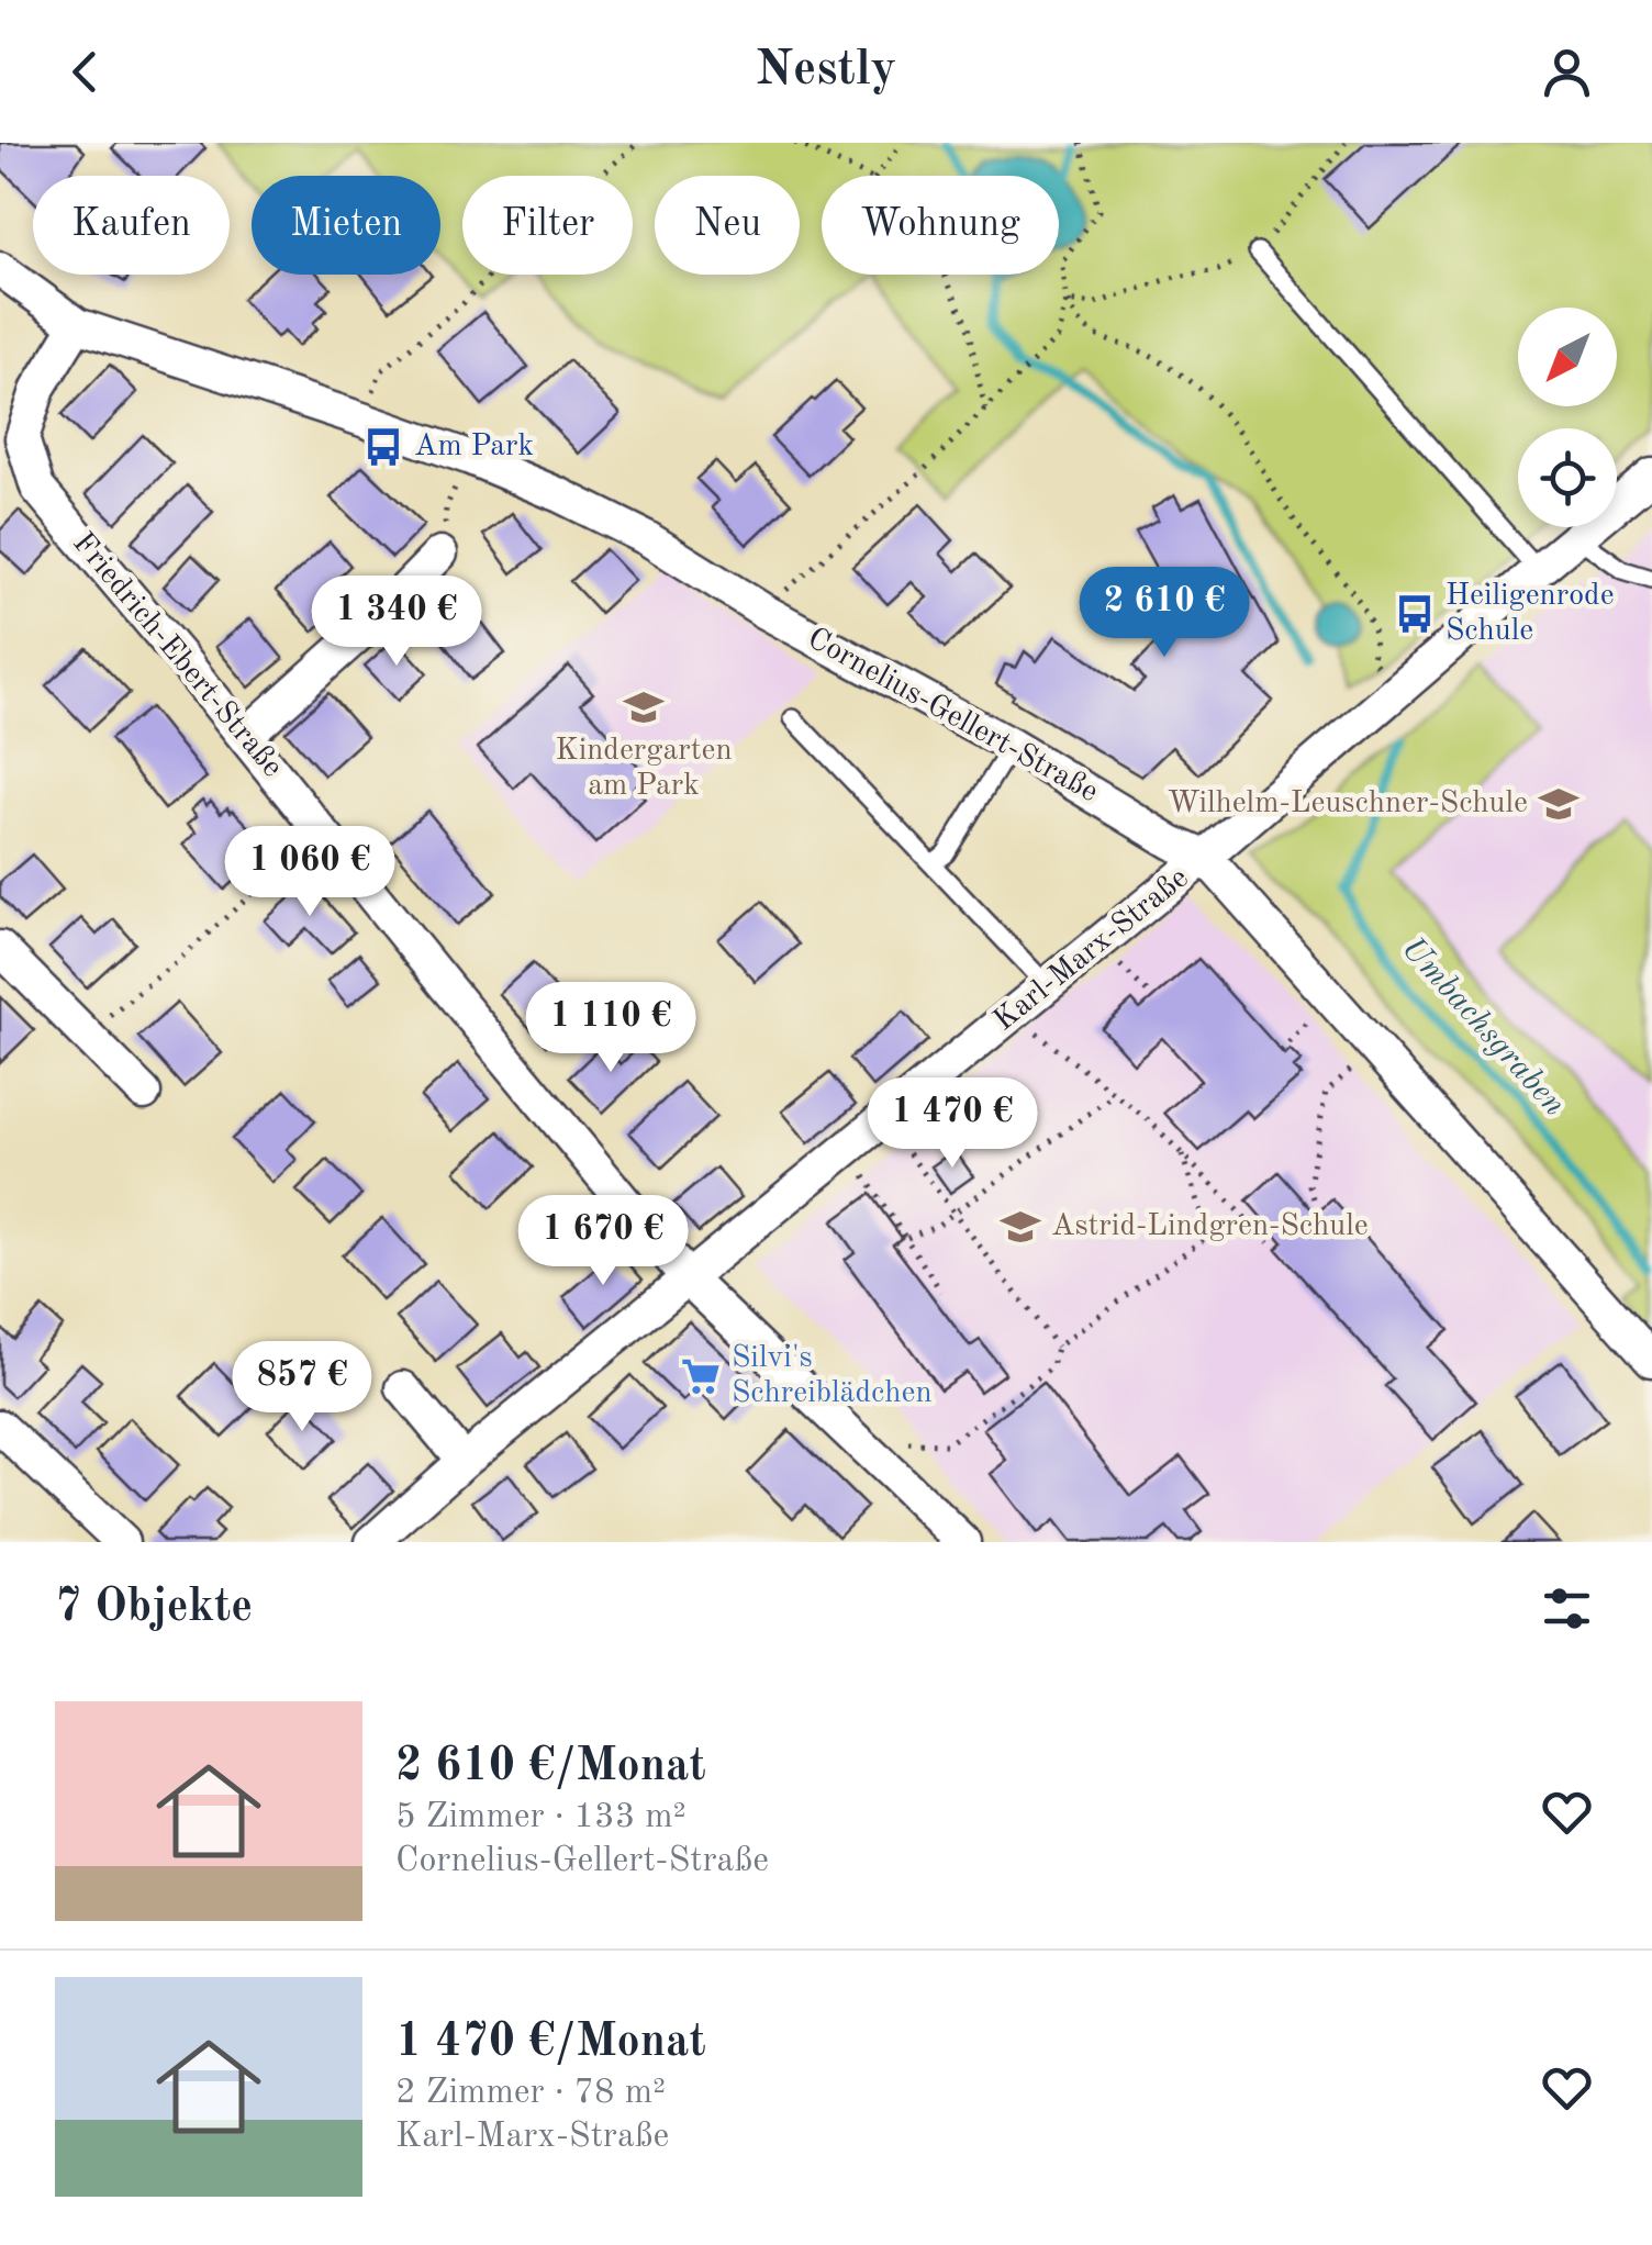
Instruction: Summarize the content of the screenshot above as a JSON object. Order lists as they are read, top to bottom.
{
  "streets": {
    "street": ["Friedrich-Ebert-Straße", "Cornelius-Gellert-Straße", "Karl-Marx-Straße"]
  },
  "crossings": [
    ["Friedrich-Ebert-Straße", "Cornelius-Gellert-Straße"],
    ["Friedrich-Ebert-Straße", "Karl-Marx-Straße"],
    ["Cornelius-Gellert-Straße", "Karl-Marx-Straße"]
  ],
  "water": ["Umbachsgraben"],
  "places": {
    "bus stop": ["Am Park", "Heiligenrode Schule"],
    "school or university": ["Kindergarten am Park", "Wilhelm-Leuschner-Schule", "Astrid-Lindgren-Schule"],
    "supermarket": ["Silvi's Schreiblädchen"]
  },
  "north": "bottom left",
  "page": {
    "header": "Nestly",
    "chip": [
      "Kaufen",
      "Mieten",
      "Filter",
      "Neu",
      "Wohnung"
    ],
    "price": [
      "2 610 €",
      "1 340 €",
      "1 060 €",
      "1 110 €",
      "1 470 €",
      "1 670 €",
      "857 €"
    ],
    "heading": "7 Objekte",
    "list": [
      {
        "name": "2 610 €/Monat",
        "note": "5 Zimmer · 133 m² · Cornelius-Gellert-Straße"
      },
      {
        "name": "1 470 €/Monat",
        "note": "2 Zimmer · 78 m² · Karl-Marx-Straße"
      }
    ]
  }
}
